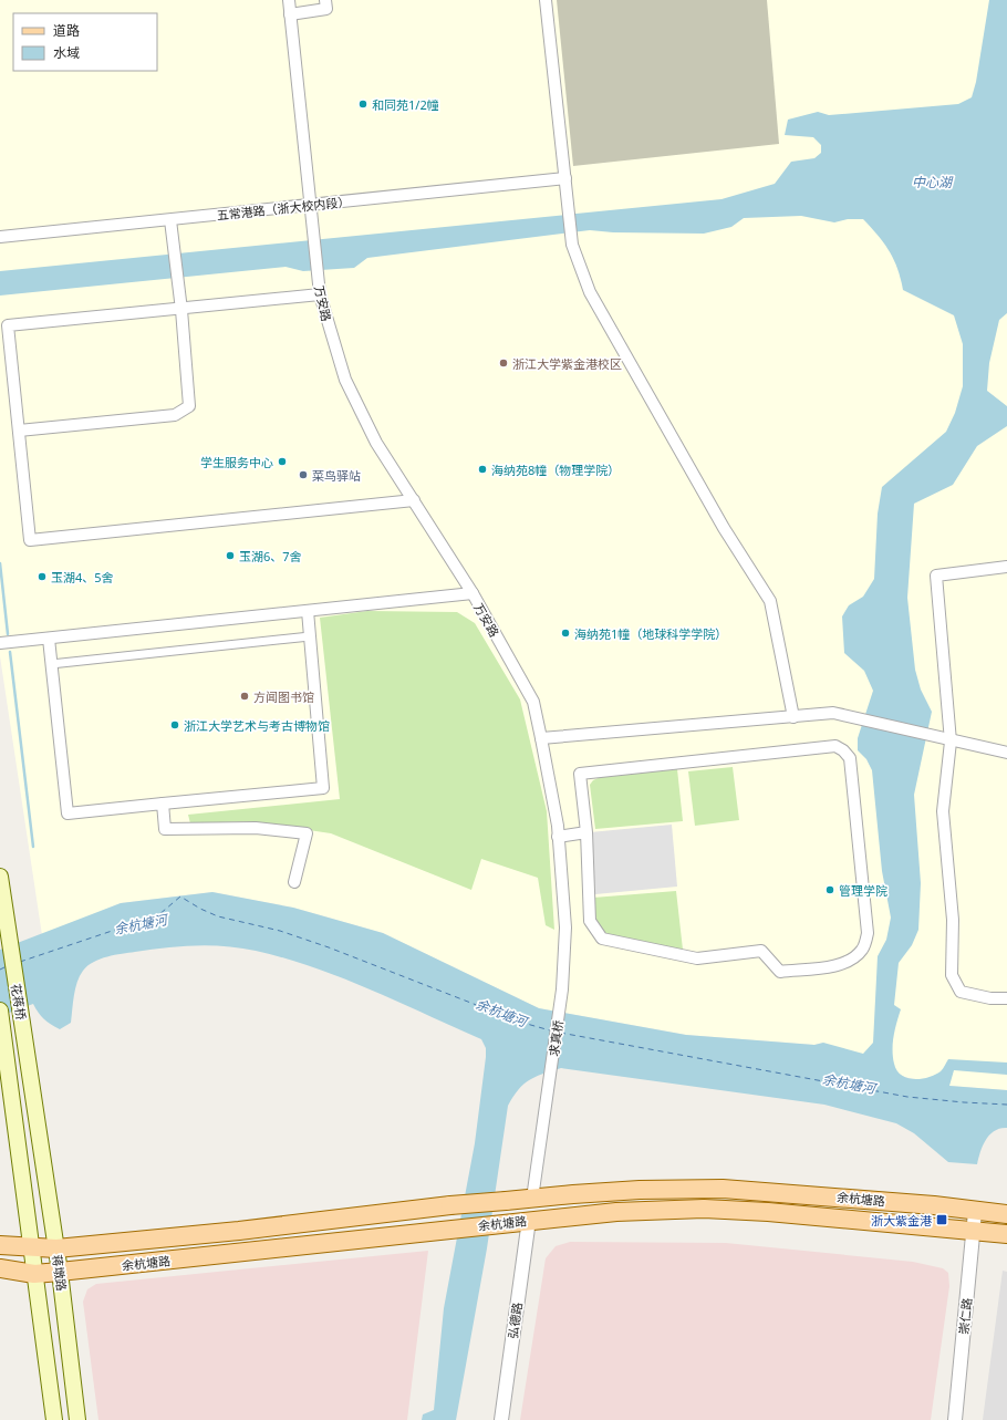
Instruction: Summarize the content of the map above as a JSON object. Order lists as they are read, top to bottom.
{
  "streets": {
    "main road": ["花蒋桥", "余杭塘路", "蒋墩路"],
    "street": [
      "五常港路（浙大校内段）",
      "万安路",
      "求真桥",
      "崇仁路",
      "弘德路"
    ]
  },
  "crossings": [
    ["五常港路（浙大校内段）", "万安路"],
    ["万安路", "求真桥"],
    ["花蒋桥", "蒋墩路"],
    ["求真桥", "余杭塘路"],
    ["余杭塘路", "蒋墩路"],
    ["余杭塘路", "崇仁路"],
    ["余杭塘路", "弘德路"]
  ],
  "water": ["中心湖", "余杭塘河"],
  "places": {
    "other": [
      "和同苑1/2幢",
      "浙江大学紫金港校区",
      "学生服务中心",
      "海纳苑8幢（物理学院）",
      "菜鸟驿站",
      "玉湖6、7舍",
      "玉湖4、5舍",
      "海纳苑1幢（地球科学学院）",
      "方闻图书馆",
      "浙江大学艺术与考古博物馆",
      "管理学院"
    ],
    "transit": ["浙大紫金港"]
  },
  "legend": ["道路", "水域"]
}
